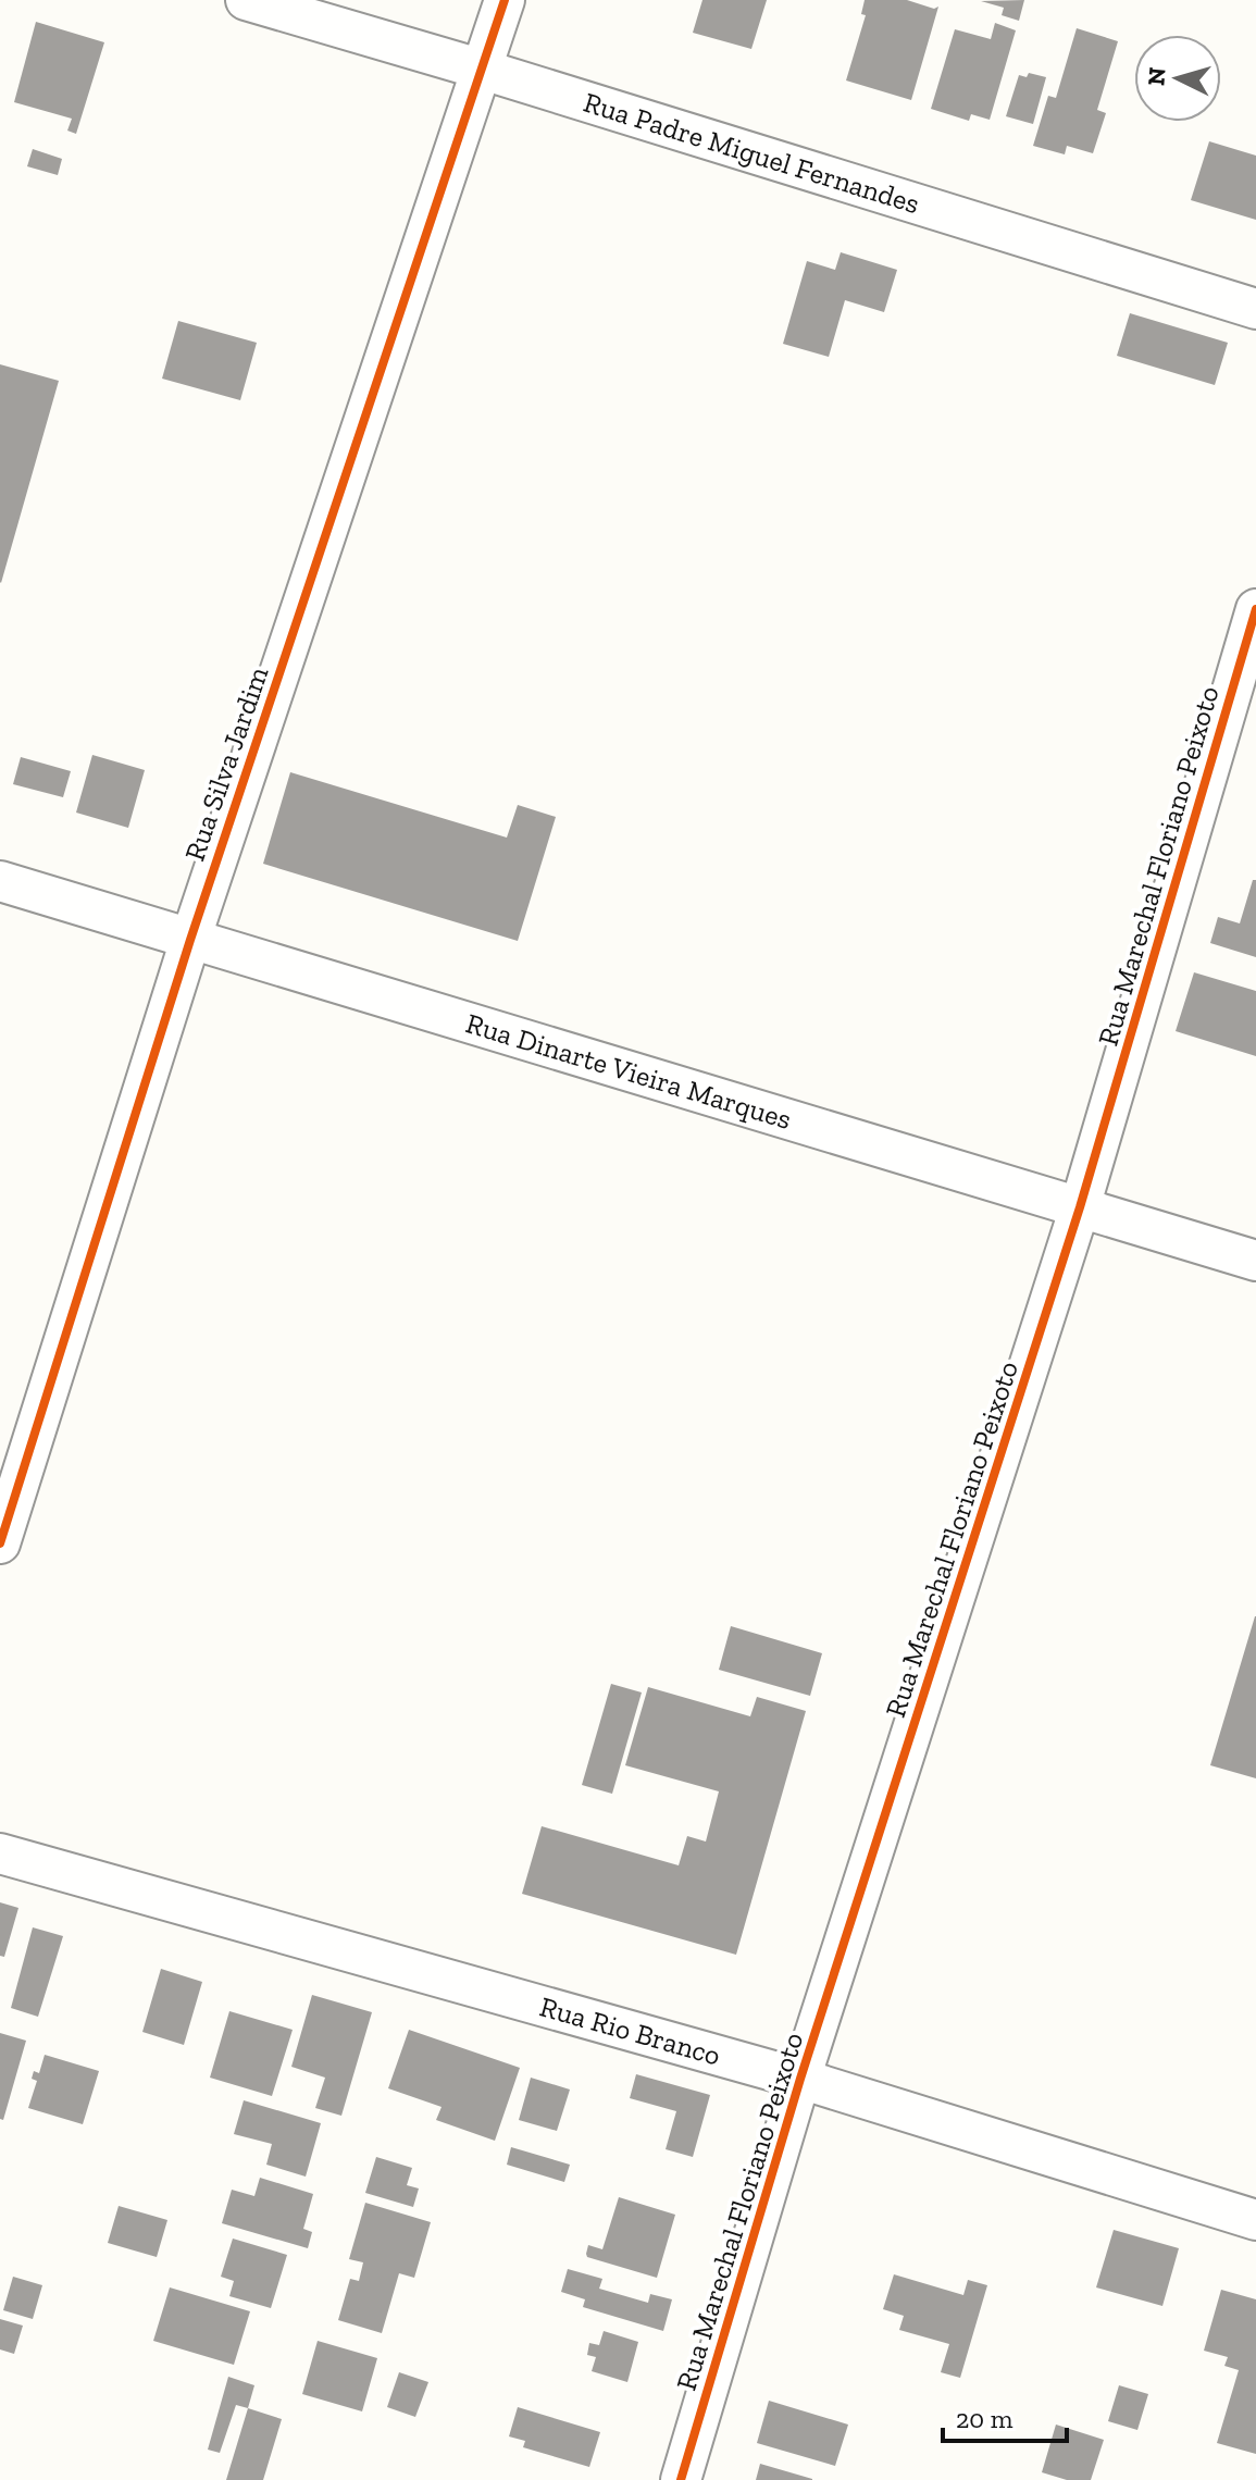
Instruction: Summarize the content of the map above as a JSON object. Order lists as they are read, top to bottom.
{
  "streets": {
    "street": [
      "Rua Padre Miguel Fernandes",
      "Rua Silva Jardim",
      "Rua Marechal Floriano Peixoto",
      "Rua Dinarte Vieira Marques",
      "Rua Rio Branco"
    ]
  },
  "crossings": [
    ["Rua Padre Miguel Fernandes", "Rua Silva Jardim"],
    ["Rua Silva Jardim", "Rua Dinarte Vieira Marques"],
    ["Rua Marechal Floriano Peixoto", "Rua Dinarte Vieira Marques"],
    ["Rua Marechal Floriano Peixoto", "Rua Rio Branco"]
  ],
  "scale_bar": "20 m",
  "north": "left"
}
